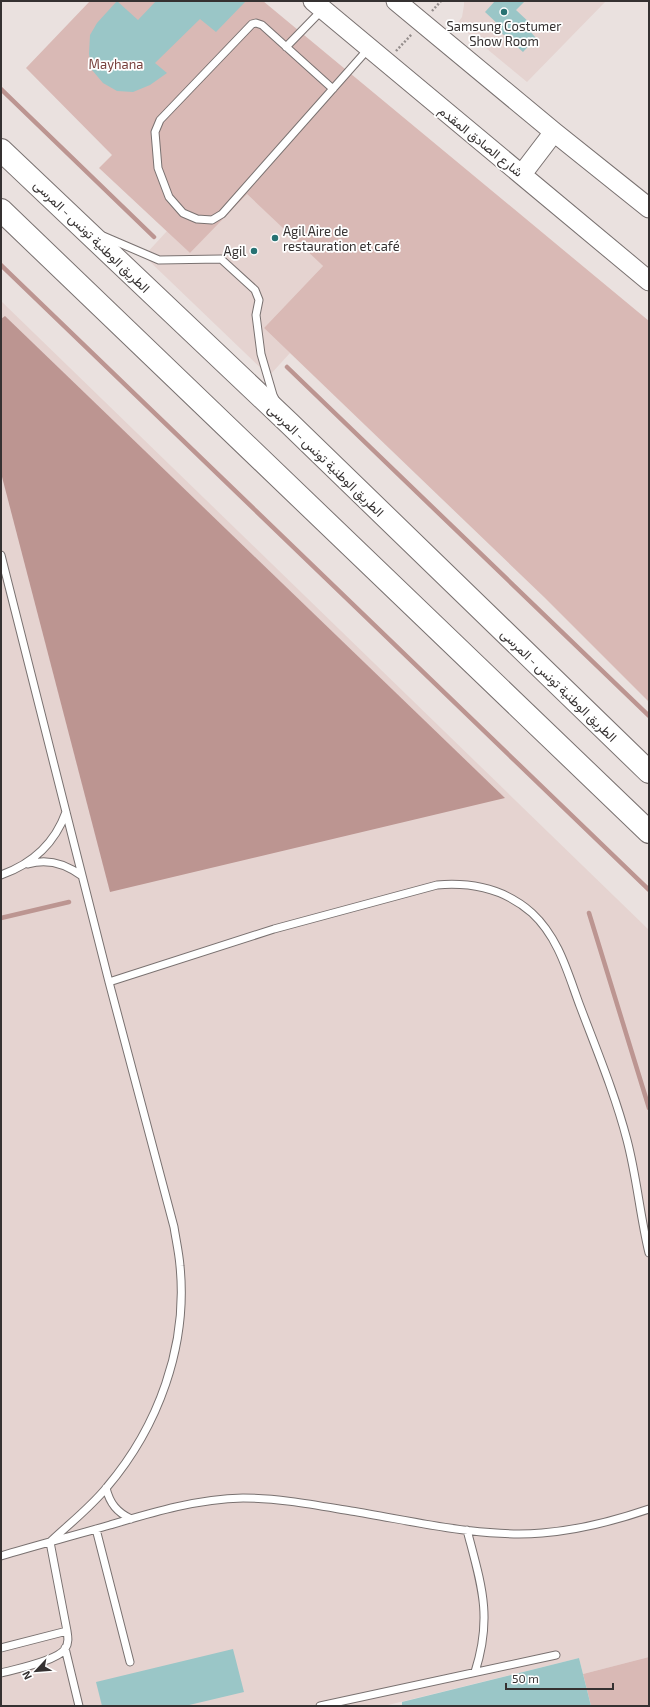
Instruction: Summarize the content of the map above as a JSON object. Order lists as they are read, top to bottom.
{
  "streets": {
    "highway": ["الطريق الوطنية تونس - المرسى"],
    "main road": ["شارع الصادق المقدم"]
  },
  "parks": ["Mayhana"],
  "places": ["Samsung Costumer Show Room", "Agil Aire de restauration et café", "Agil"],
  "scale_bar": "50 m",
  "north": "bottom left"
}
